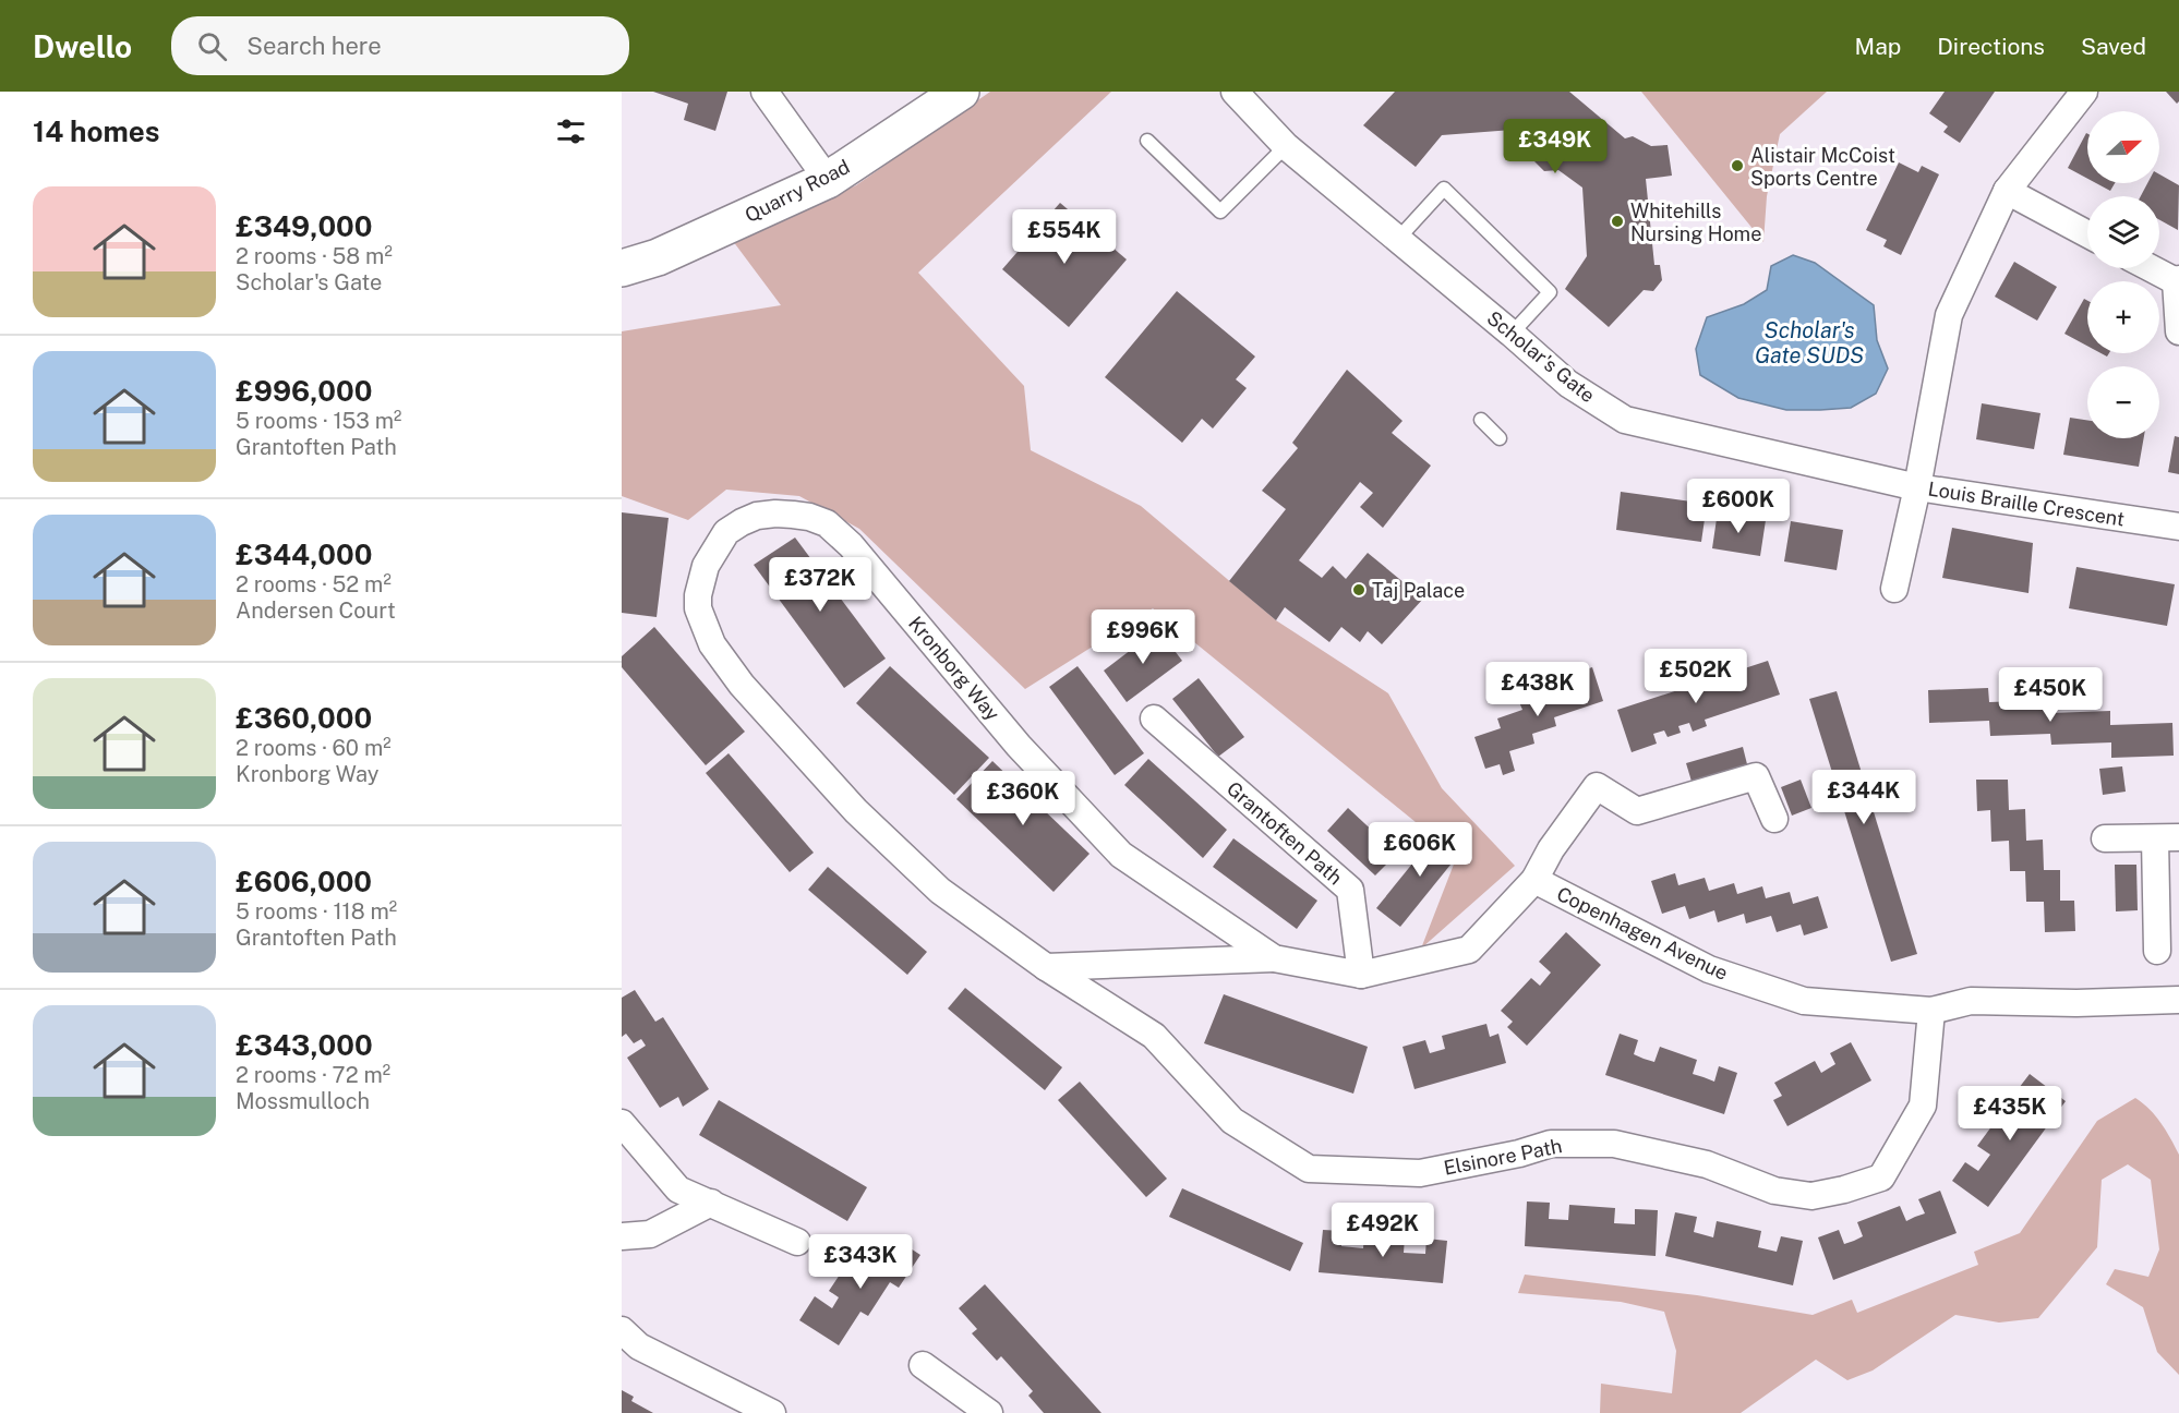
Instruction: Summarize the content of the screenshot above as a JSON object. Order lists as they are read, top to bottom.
{
  "streets": {
    "street": [
      "Quarry Road",
      "Scholar's Gate",
      "Louis Braille Crescent",
      "Kronborg Way",
      "Grantoften Path",
      "Copenhagen Avenue",
      "Elsinore Path"
    ]
  },
  "crossings": [
    ["Scholar's Gate", "Louis Braille Crescent"],
    ["Kronborg Way", "Grantoften Path"],
    ["Kronborg Way", "Copenhagen Avenue"],
    ["Kronborg Way", "Elsinore Path"],
    ["Copenhagen Avenue", "Elsinore Path"]
  ],
  "water": ["Scholar's Gate SUDS"],
  "places": ["Alistair McCoist Sports Centre", "Whitehills Nursing Home", "Taj Palace"],
  "north": "right",
  "page": {
    "header": "Dwello",
    "search": "Search here",
    "nav": ["Map", "Directions", "Saved"],
    "heading": "14 homes",
    "map_buttons": ["+", "−"],
    "price": [
      "£349K",
      "£554K",
      "£600K",
      "£372K",
      "£996K",
      "£502K",
      "£438K",
      "£450K",
      "£344K",
      "£360K",
      "£606K",
      "£435K",
      "£492K",
      "£343K"
    ],
    "list": [
      {
        "name": "£349,000",
        "note": "2 rooms · 58 m² · Scholar's Gate"
      },
      {
        "name": "£996,000",
        "note": "5 rooms · 153 m² · Grantoften Path"
      },
      {
        "name": "£344,000",
        "note": "2 rooms · 52 m² · Andersen Court"
      },
      {
        "name": "£360,000",
        "note": "2 rooms · 60 m² · Kronborg Way"
      },
      {
        "name": "£606,000",
        "note": "5 rooms · 118 m² · Grantoften Path"
      },
      {
        "name": "£343,000",
        "note": "2 rooms · 72 m² · Mossmulloch"
      }
    ]
  }
}
